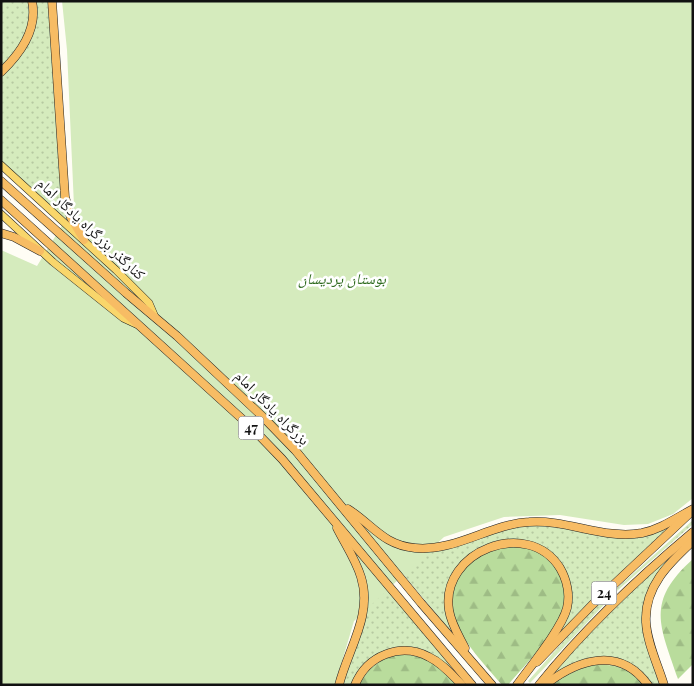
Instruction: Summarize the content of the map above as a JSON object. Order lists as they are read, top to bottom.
{
  "streets": {
    "highway": ["بزرگراه یادگار امام", "47", "24"],
    "main road": ["کنارگذر بزرگراه یادگار امام"]
  },
  "crossings": [
    ["کنارگذر بزرگراه یادگار امام", "بزرگراه یادگار امام"]
  ],
  "parks": ["بوستان پردیسان"]
}
